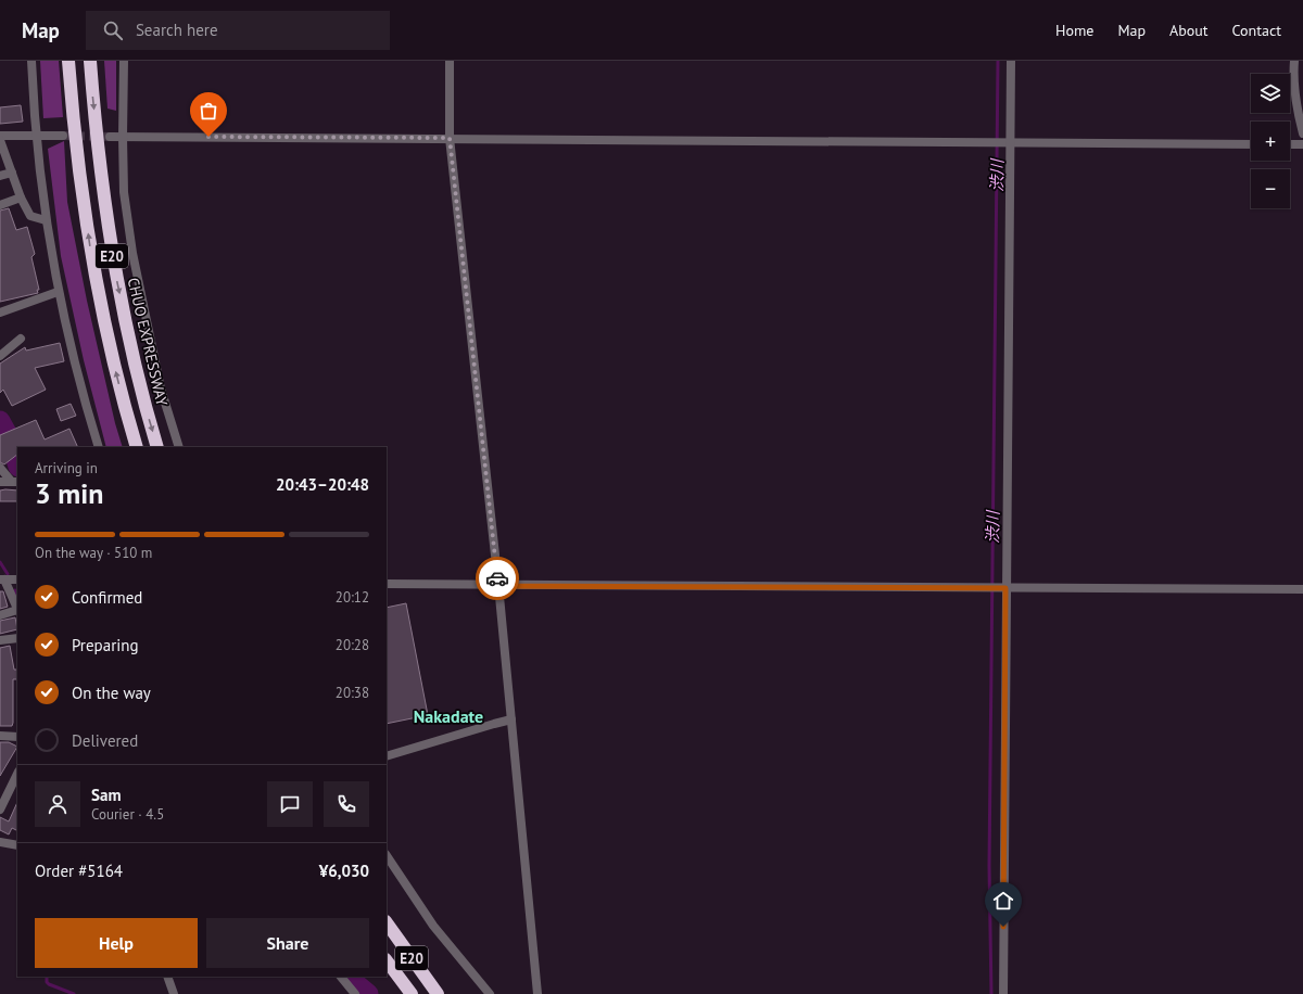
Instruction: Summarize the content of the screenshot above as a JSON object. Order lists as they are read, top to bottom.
{
  "streets": {
    "highway": ["E20", "CHUO EXPRESSWAY"]
  },
  "districts": ["Nakadate"],
  "water": ["渋川"],
  "page": {
    "header": "Map",
    "search": "Search here",
    "nav": [
      "Home",
      "Map",
      "About",
      "Contact"
    ],
    "map_buttons": ["+", "−"],
    "heading": ["3 min", "Arriving in", "20:43–20:48"],
    "panel": [
      "Sam",
      "Courier · 4.5",
      "Order #5164",
      "¥6,030"
    ],
    "bar": "On the way · 510 m",
    "list": [
      ["Confirmed", "20:12"],
      ["Preparing", "20:28"],
      ["On the way", "20:38"],
      "Delivered"
    ],
    "buttons": ["Help", "Share"]
  }
}
